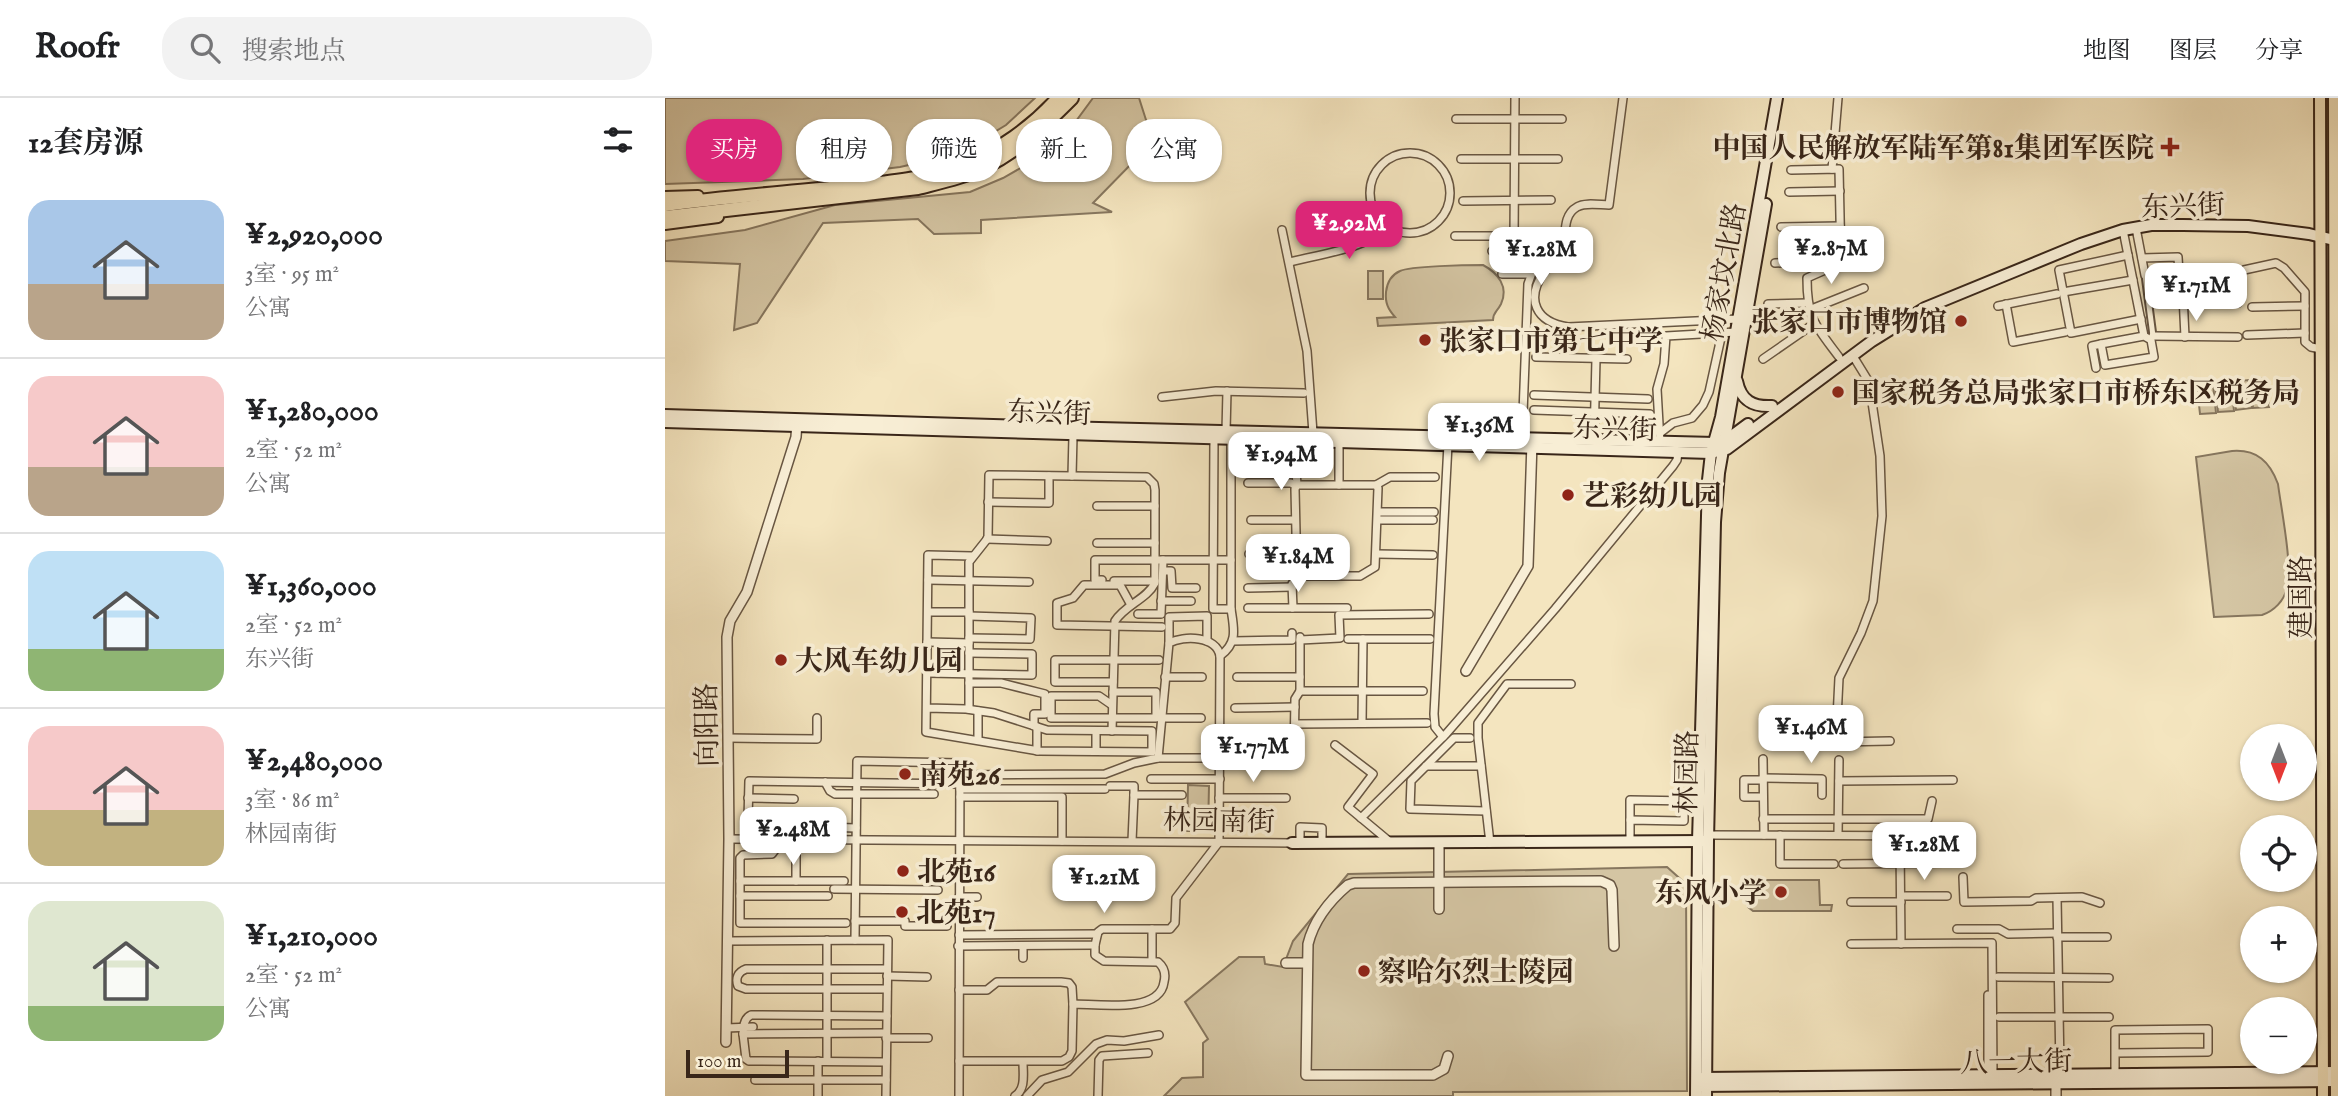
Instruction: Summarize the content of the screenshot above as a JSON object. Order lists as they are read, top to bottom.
{
  "streets": {
    "main road": [
      "东兴街",
      "杨家坟北路",
      "建国路",
      "林园路",
      "林园南街",
      "八一大街"
    ],
    "street": ["向阳路"]
  },
  "crossings": [
    ["东兴街", "杨家坟北路"],
    ["东兴街", "建国路"],
    ["东兴街", "向阳路"],
    ["东兴街", "林园路"],
    ["杨家坟北路", "林园路"],
    ["建国路", "八一大街"],
    ["向阳路", "林园南街"],
    ["林园路", "林园南街"],
    ["林园路", "八一大街"]
  ],
  "places": {
    "health": ["中国人民解放军陆军第81集团军医院"],
    "other": [
      "张家口市博物馆",
      "张家口市第七中学",
      "国家税务总局张家口市桥东区税务局",
      "艺彩幼儿园",
      "大风车幼儿园",
      "南苑26",
      "北苑16",
      "东风小学",
      "北苑17",
      "察哈尔烈士陵园"
    ]
  },
  "scale_bar": "100 m",
  "north": "bottom",
  "page": {
    "header": "Roofr",
    "search": "搜索地点",
    "nav": ["地图", "图层", "分享"],
    "heading": "12套房源",
    "chip": [
      "买房",
      "租房",
      "筛选",
      "新上",
      "公寓"
    ],
    "list": [
      {
        "name": "¥2,920,000",
        "note": "3室 · 95 m² · 公寓"
      },
      {
        "name": "¥1,280,000",
        "note": "2室 · 52 m² · 公寓"
      },
      {
        "name": "¥1,360,000",
        "note": "2室 · 52 m² · 东兴街"
      },
      {
        "name": "¥2,480,000",
        "note": "3室 · 86 m² · 林园南街"
      },
      {
        "name": "¥1,210,000",
        "note": "2室 · 52 m² · 公寓"
      }
    ],
    "price": [
      "¥2.92M",
      "¥2.87M",
      "¥1.28M",
      "¥1.71M",
      "¥1.36M",
      "¥1.94M",
      "¥1.84M",
      "¥1.46M",
      "¥1.77M",
      "¥2.48M",
      "¥1.28M",
      "¥1.21M"
    ],
    "map_buttons": ["+", "−"],
    "scale": "100 m"
  }
}
